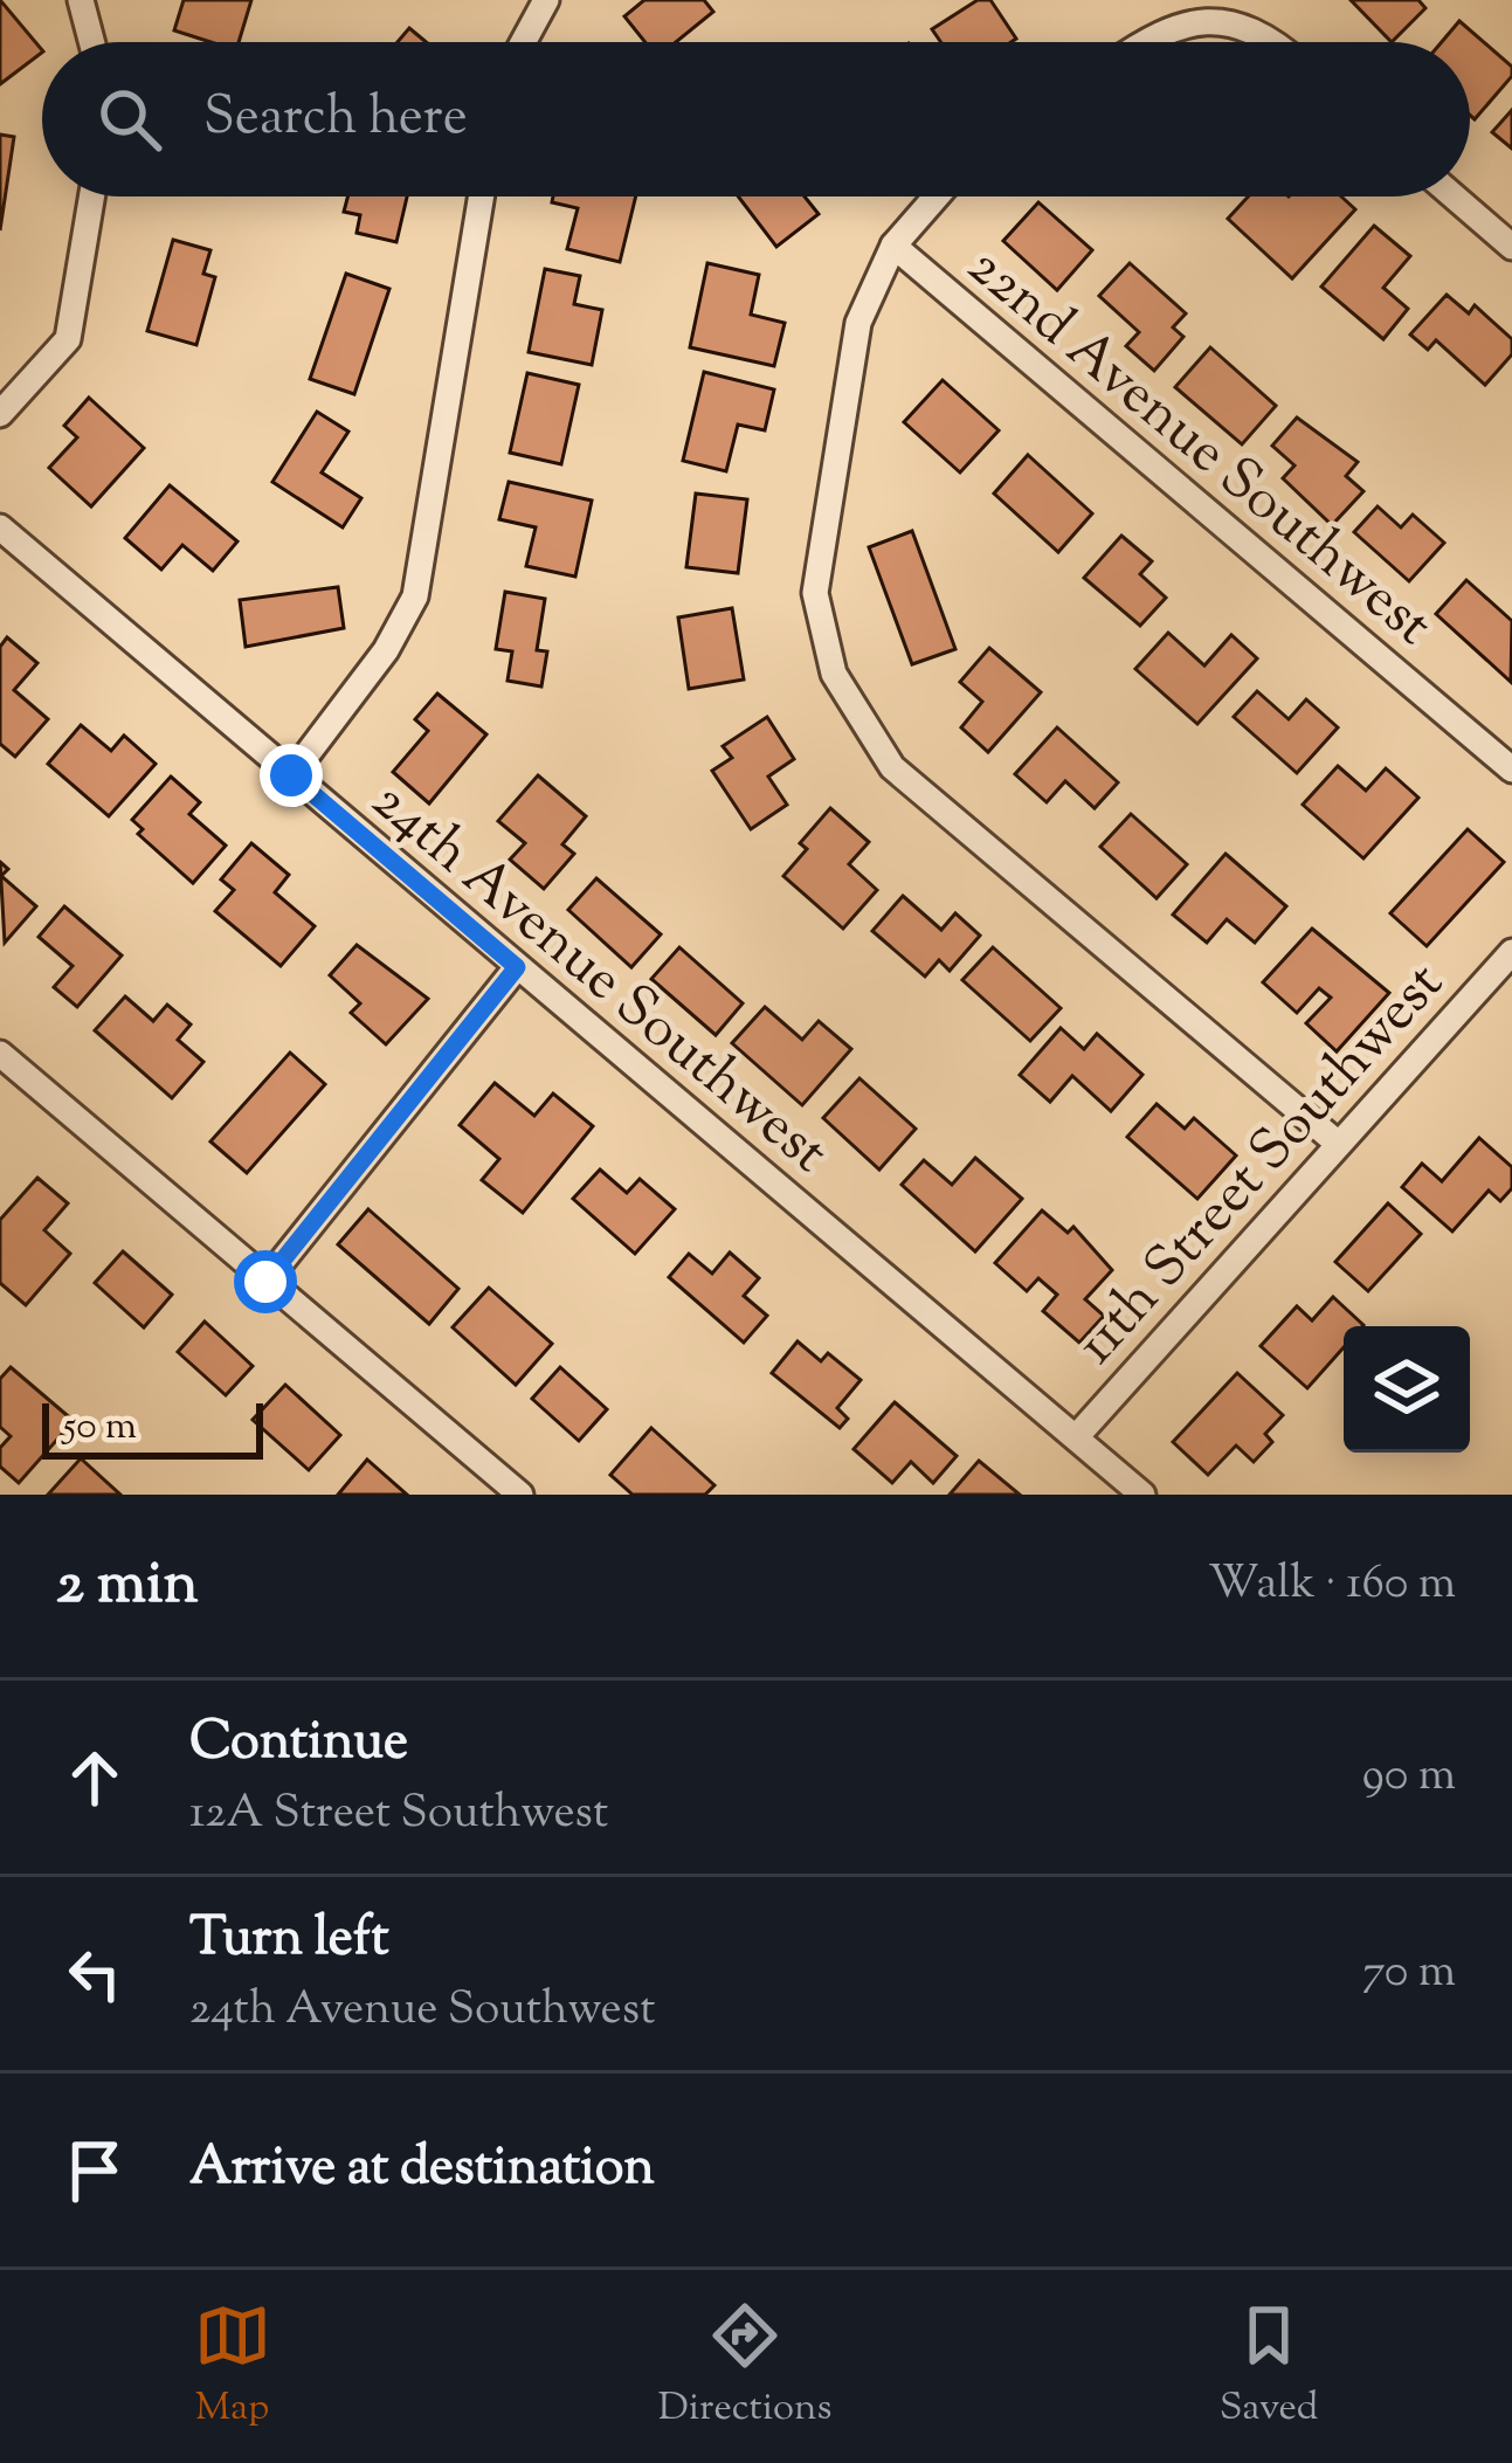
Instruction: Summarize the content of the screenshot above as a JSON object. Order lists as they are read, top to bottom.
{
  "streets": {
    "street": ["22nd Avenue Southwest", "24th Avenue Southwest", "11th Street Southwest"]
  },
  "crossings": [
    ["24th Avenue Southwest", "11th Street Southwest"]
  ],
  "scale_bar": "50 m",
  "page": {
    "search": "Search here",
    "scale": "50 m",
    "heading": ["2 min", "Walk · 160 m"],
    "list": [
      ["Continue", "12A Street Southwest", "90 m"],
      ["Turn left", "24th Avenue Southwest", "70 m"],
      "Arrive at destination"
    ],
    "nav": ["Map", "Directions", "Saved"]
  }
}
